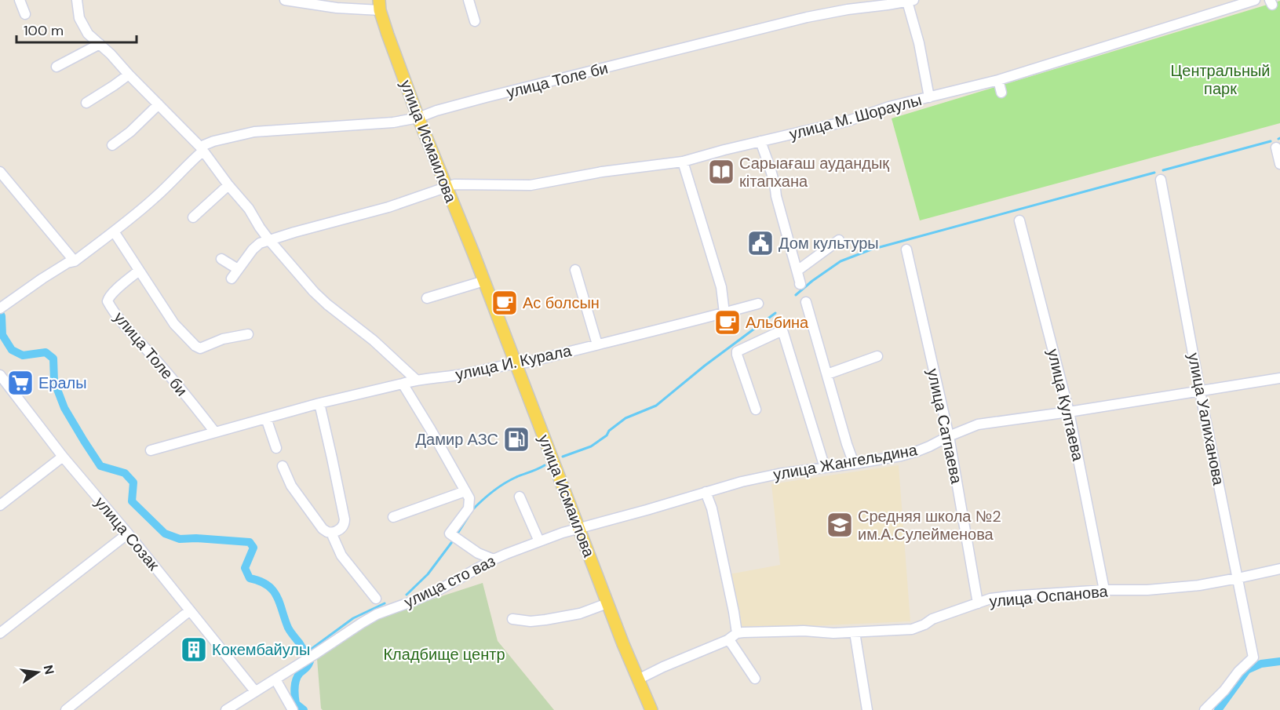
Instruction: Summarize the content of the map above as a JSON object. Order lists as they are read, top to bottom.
{
  "streets": {
    "main road": ["улица Исмаилова"],
    "street": [
      "улица Толе би",
      "улица М. Шораулы",
      "улица И. Курала",
      "улица Култаева",
      "улица Уалиханова",
      "улица Сатпаева",
      "улица Жангельдина",
      "улица Созак",
      "улица сто ваз",
      "улица Оспанова"
    ]
  },
  "crossings": [
    ["улица Толе би", "улица Исмаилова"],
    ["улица Толе би", "улица И. Курала"],
    ["улица М. Шораулы", "улица Исмаилова"],
    ["улица Исмаилова", "улица И. Курала"],
    ["улица Исмаилова", "улица Жангельдина"],
    ["улица Исмаилова", "улица сто ваз"],
    ["улица Култаева", "улица Жангельдина"],
    ["улица Култаева", "улица Оспанова"],
    ["улица Уалиханова", "улица Жангельдина"],
    ["улица Уалиханова", "улица Оспанова"],
    ["улица Сатпаева", "улица Жангельдина"],
    ["улица Сатпаева", "улица Оспанова"],
    ["улица Жангельдина", "улица сто ваз"],
    ["улица Созак", "улица сто ваз"]
  ],
  "parks": ["Центральный парк", "Кладбище центр"],
  "places": {
    "library": ["Сарыағаш аудандық кітапхана"],
    "public building": ["Дом культуры"],
    "cafe": ["Ас болсын", "Альбина"],
    "supermarket": ["Ералы"],
    "fuel station": ["Дамир АЗС"],
    "school or university": ["Средняя школа №2 им.А.Сулейменова"],
    "building": ["Кокембайулы"]
  },
  "scale_bar": "100 m",
  "north": "right"
}
